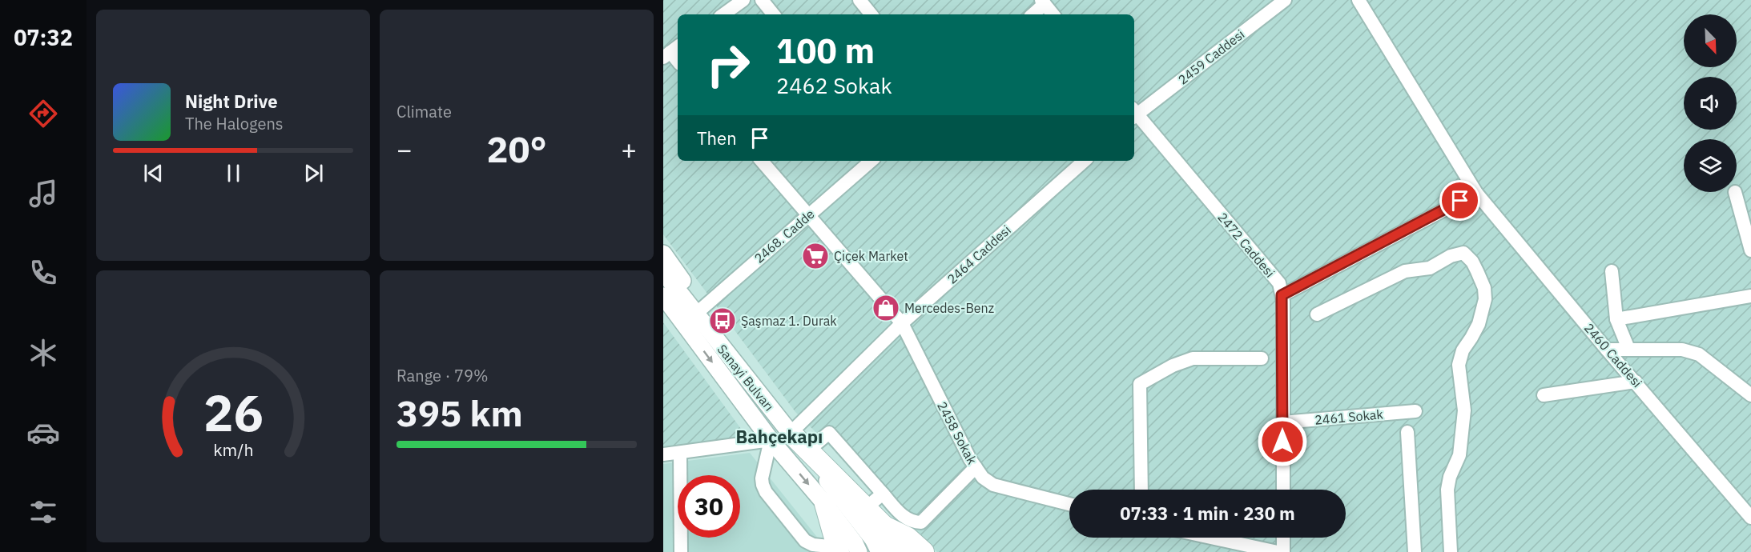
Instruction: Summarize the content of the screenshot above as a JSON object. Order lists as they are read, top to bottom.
{
  "streets": {
    "main road": ["Sanayi Bulvarı"],
    "street": [
      "2459 Caddesi",
      "2468. Cadde",
      "2472 Caddesi",
      "2464 Caddesi",
      "2460 Caddesi",
      "2461 Sokak",
      "2458 Sokak"
    ]
  },
  "crossings": [
    ["2468. Cadde", "Sanayi Bulvarı"],
    ["2468. Cadde", "2458 Sokak"],
    ["2472 Caddesi", "2461 Sokak"],
    ["2464 Caddesi", "Sanayi Bulvarı"],
    ["2464 Caddesi", "2458 Sokak"]
  ],
  "districts": ["Bahçekapı"],
  "places": {
    "supermarket": ["Çiçek Market"],
    "shop": ["Mercedes-Benz"],
    "bus stop": ["Şaşmaz 1. Durak"]
  },
  "north": "bottom right",
  "page": {
    "tabs": "07:32",
    "tile": [
      "Climate",
      ["Range · 79%", "395 km"]
    ],
    "turn": ["100 m", "2462 Sokak"],
    "song": ["Night Drive", "The Halogens"],
    "then": "Then",
    "heat": ["−", "20°", "+"],
    "limit": "30",
    "trip": "07:33 · 1 min · 230 m",
    "gauge": ["26", "km/h"]
  }
}
